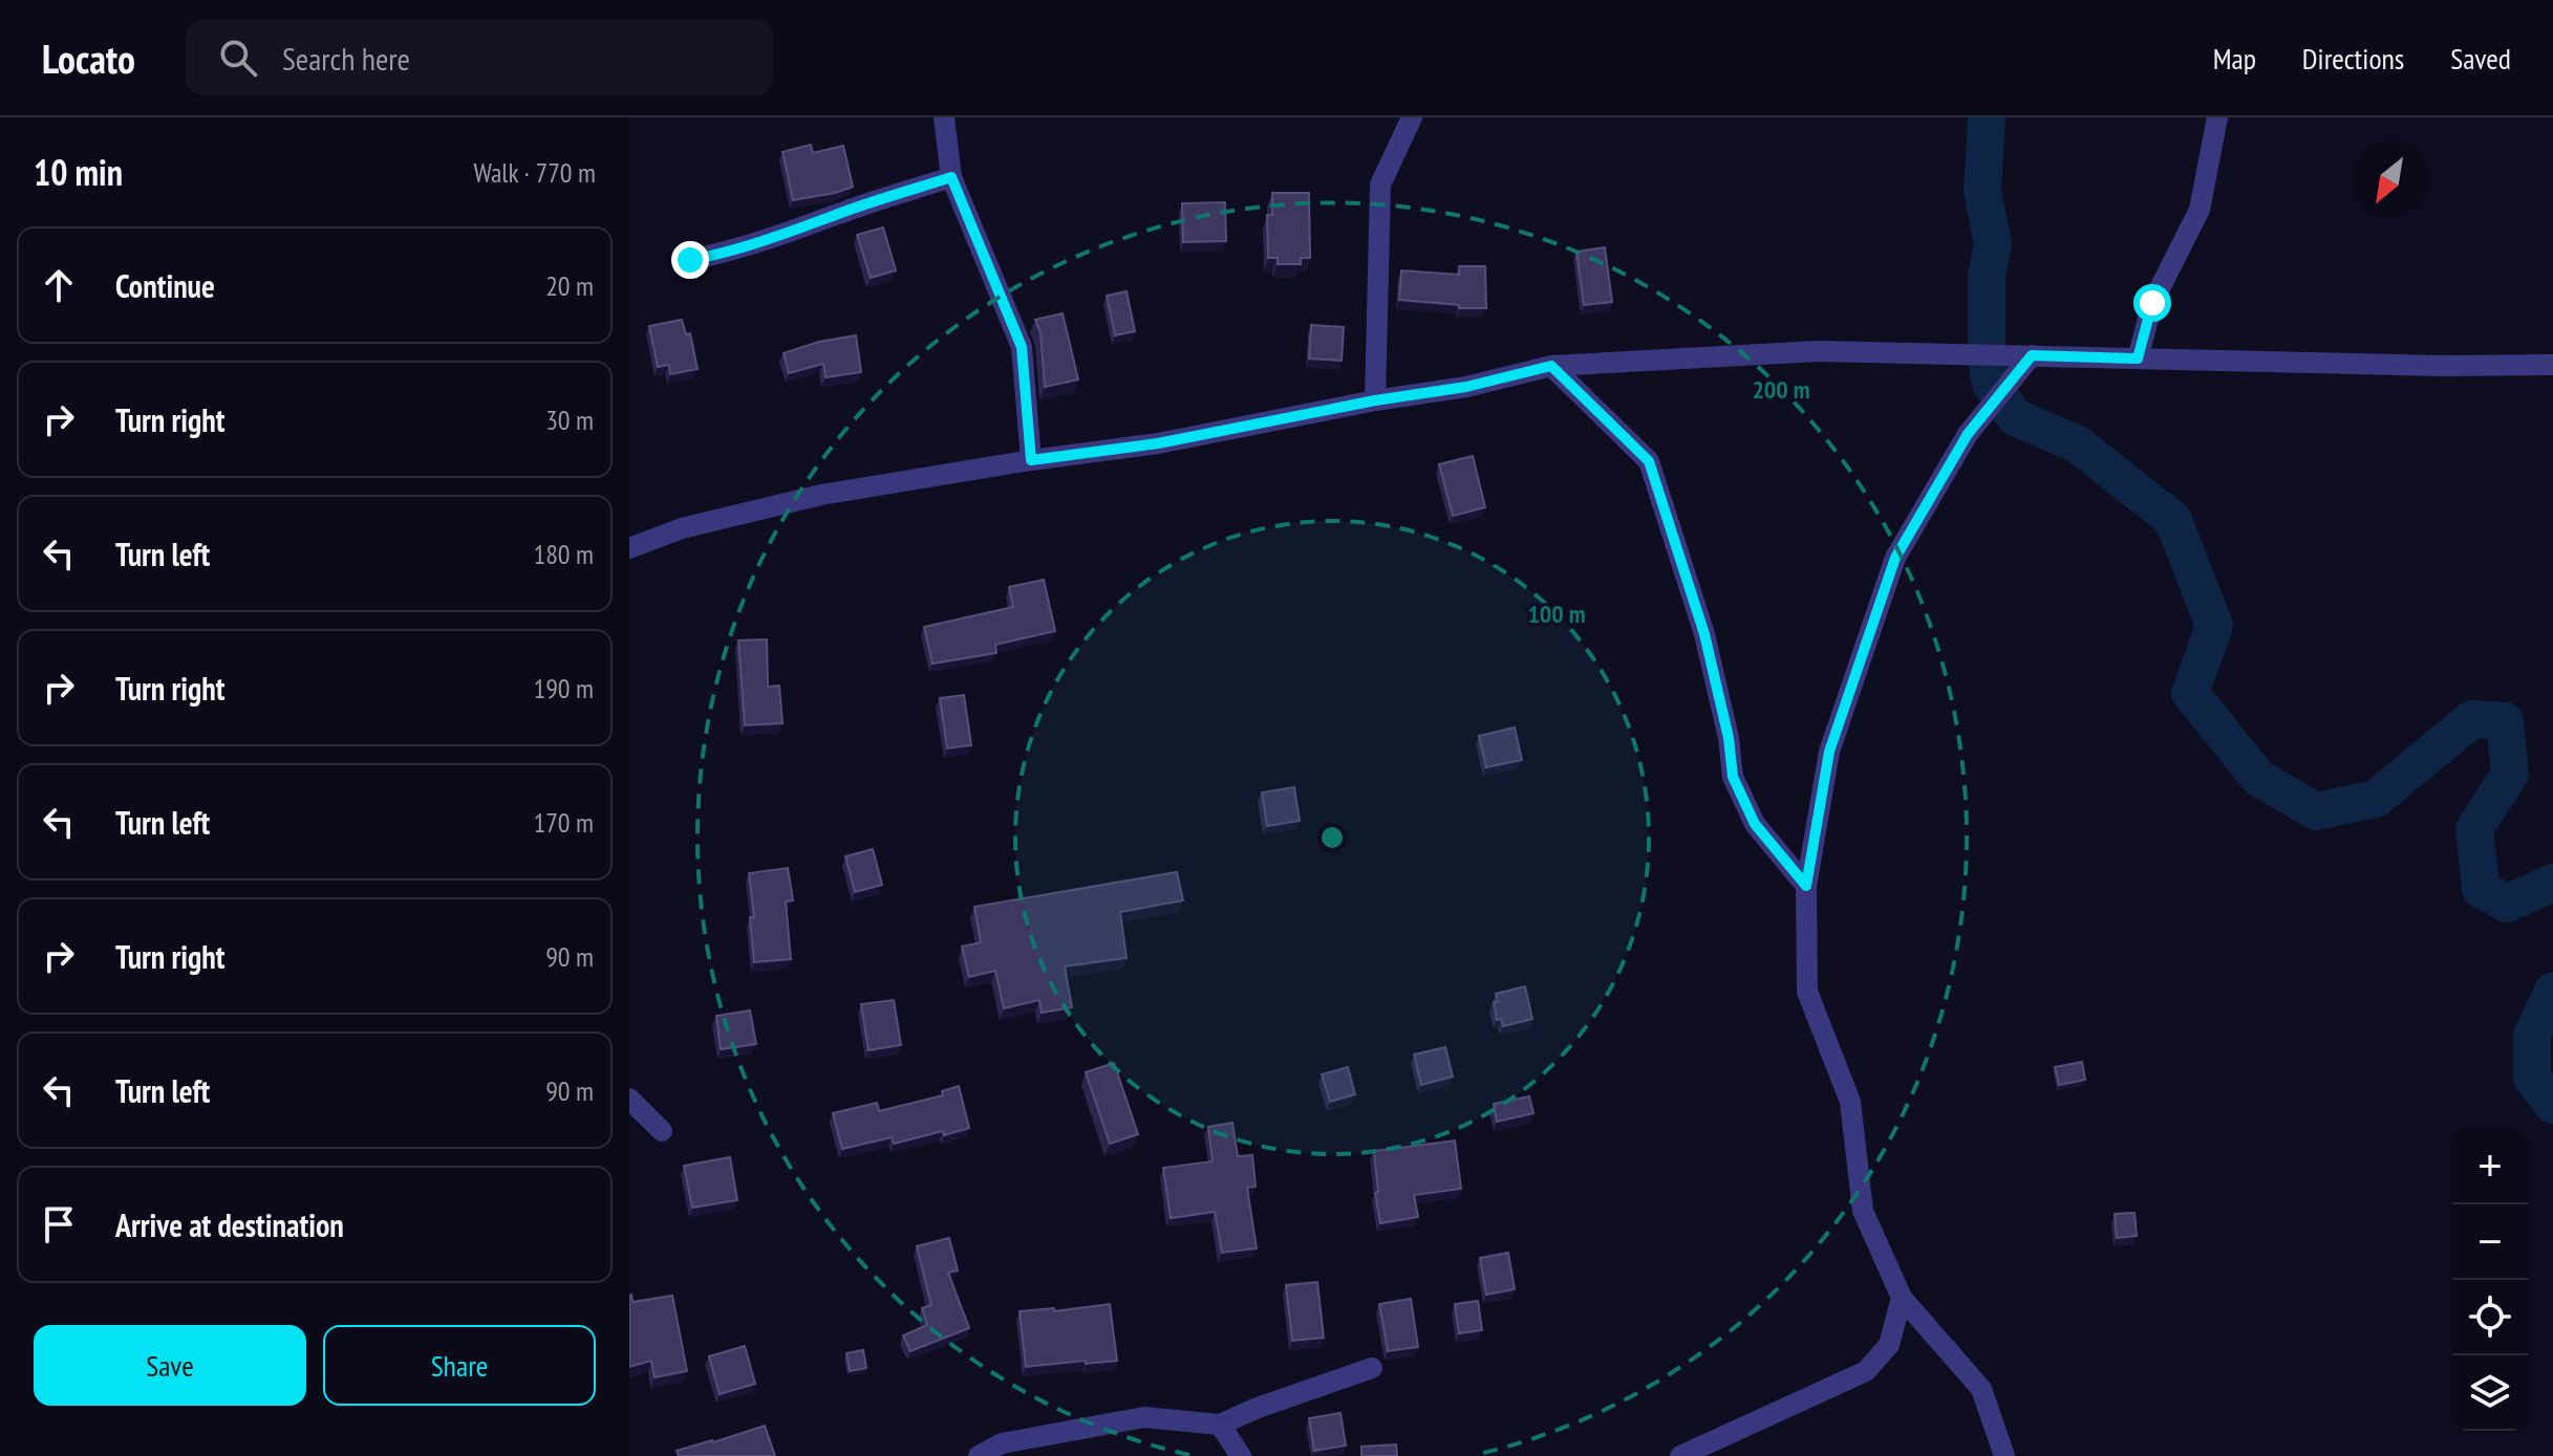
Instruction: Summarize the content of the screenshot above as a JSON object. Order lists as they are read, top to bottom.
{
  "north": "bottom left",
  "page": {
    "header": "Locato",
    "search": "Search here",
    "nav": ["Map", "Directions", "Saved"],
    "heading": ["10 min", "Walk · 770 m"],
    "list": [
      ["Continue", "20 m"],
      ["Turn right", "30 m"],
      ["Turn left", "180 m"],
      ["Turn right", "190 m"],
      ["Turn left", "170 m"],
      ["Turn right", "90 m"],
      ["Turn left", "90 m"],
      "Arrive at destination"
    ],
    "map_buttons": ["+", "−"],
    "buttons": ["Save", "Share"]
  },
  "rings": ["200 m", "100 m"]
}
